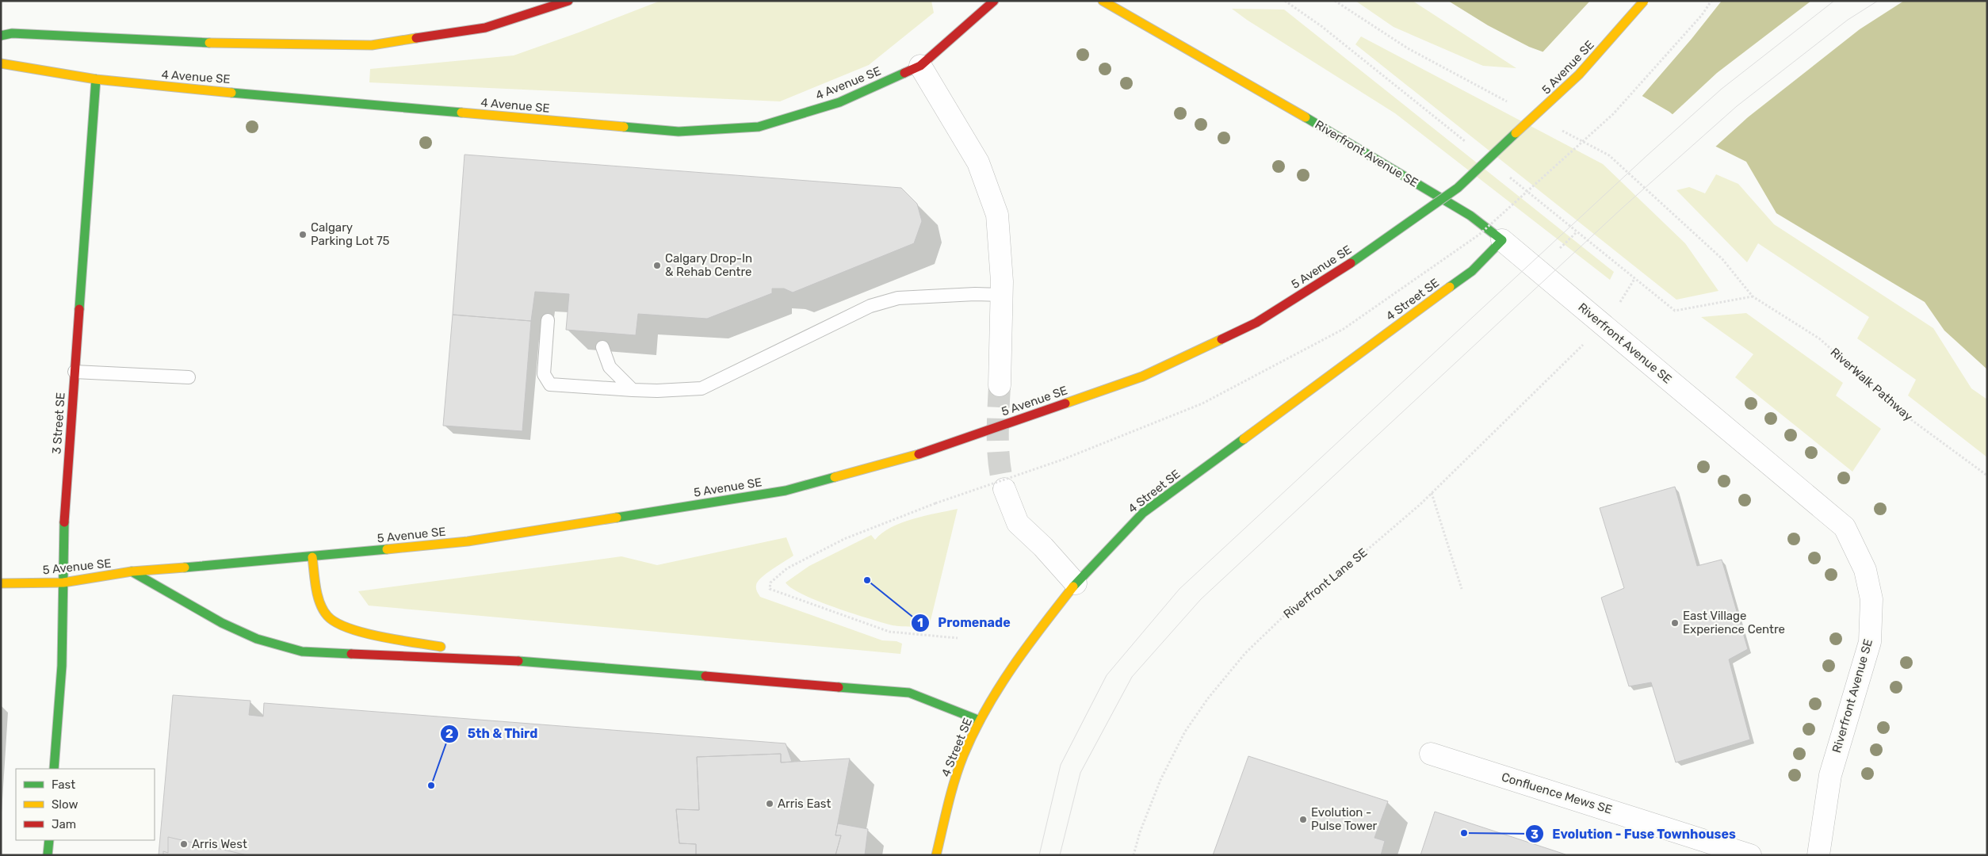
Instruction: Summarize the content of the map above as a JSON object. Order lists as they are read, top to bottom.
{
  "streets": {
    "main road": [
      "5 Avenue SE",
      "4 Avenue SE",
      "Riverfront Avenue SE",
      "4 Street SE",
      "3 Street SE"
    ],
    "street": ["Confluence Mews SE"],
    "path": ["RiverWalk Pathway", "Riverfront Lane SE"]
  },
  "crossings": [
    ["5 Avenue SE", "3 Street SE"],
    ["4 Avenue SE", "3 Street SE"],
    ["Riverfront Avenue SE", "4 Street SE"]
  ],
  "places": [
    "Calgary Parking Lot 75",
    "Calgary Drop-In & Rehab Centre",
    "Promenade",
    "East Village Experience Centre",
    "5th & Third",
    "Arris East",
    "Evolution - Pulse Tower",
    "Evolution - Fuse Townhouses",
    "Arris West"
  ],
  "legend": ["Fast", "Slow", "Jam"]
}
